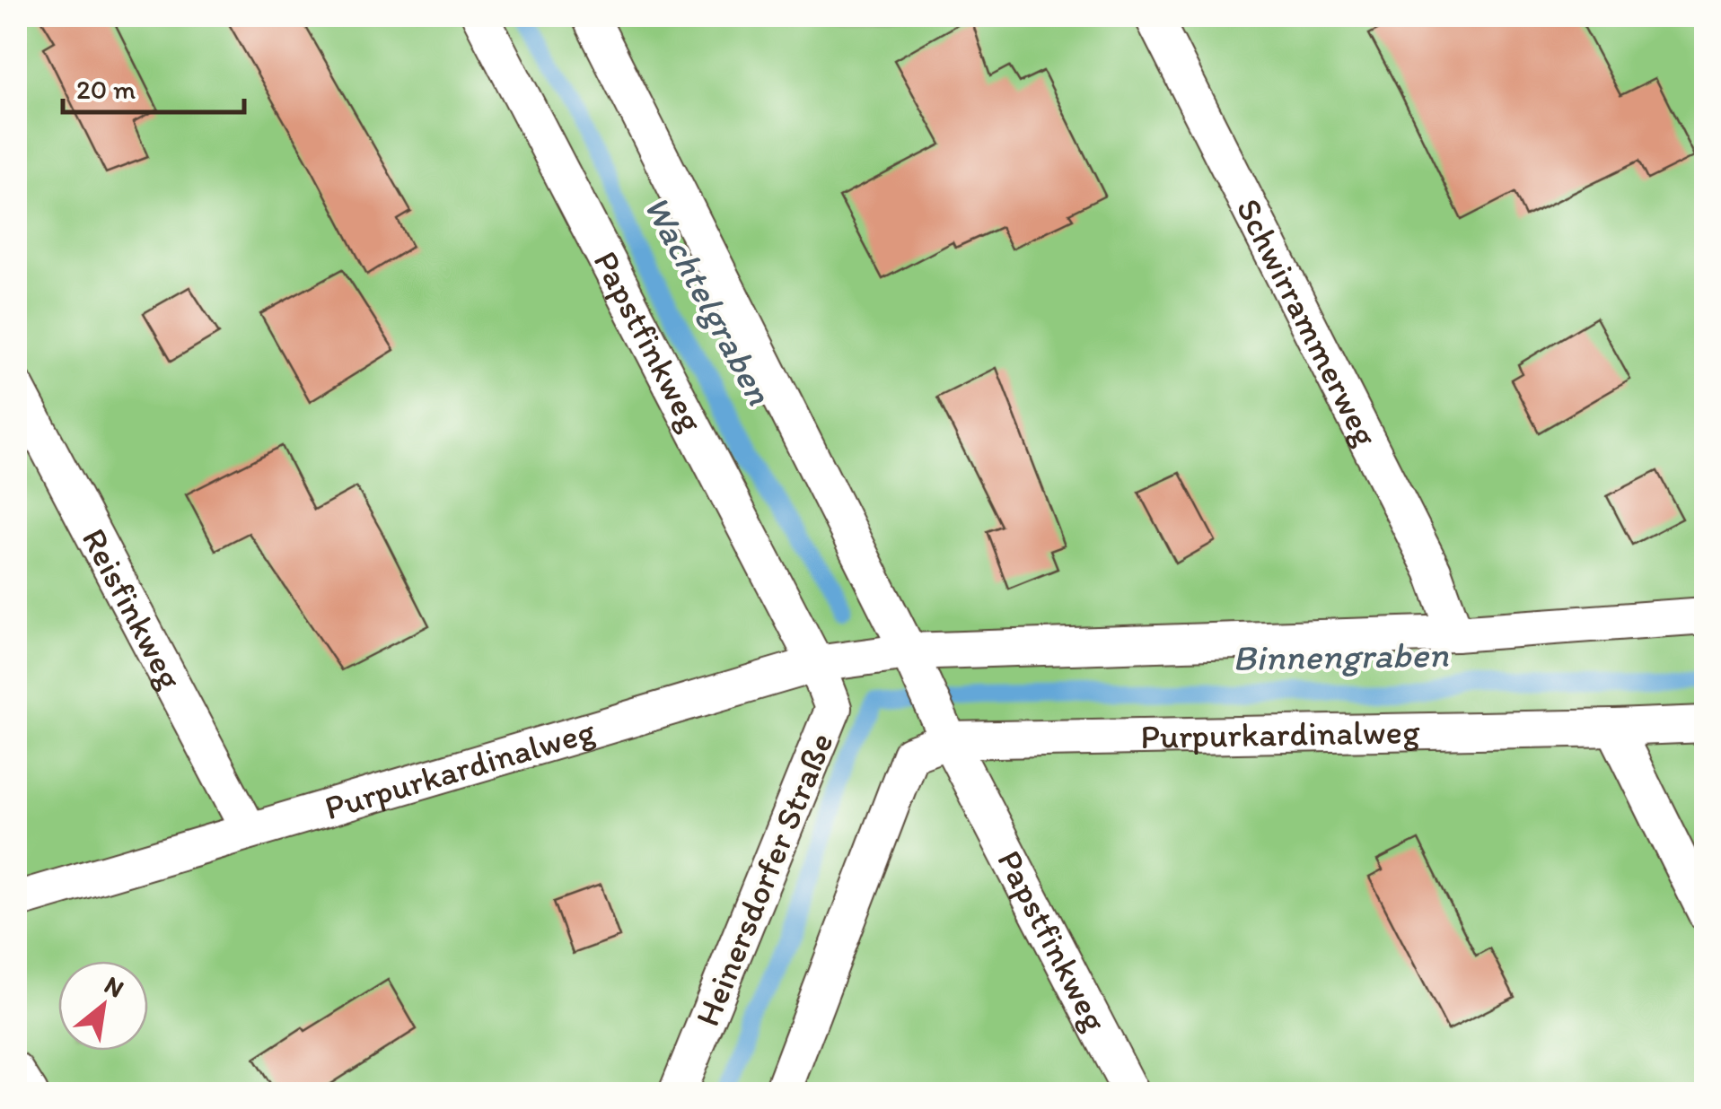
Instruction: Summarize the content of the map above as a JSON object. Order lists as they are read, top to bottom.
{
  "streets": {
    "lane": [
      "Schwirrammerweg",
      "Papstfinkweg",
      "Reisfinkweg",
      "Purpurkardinalweg",
      "Heinersdorfer Straße"
    ]
  },
  "crossings": [
    ["Schwirrammerweg", "Purpurkardinalweg"],
    ["Papstfinkweg", "Purpurkardinalweg"],
    ["Papstfinkweg", "Heinersdorfer Straße"],
    ["Reisfinkweg", "Purpurkardinalweg"],
    ["Purpurkardinalweg", "Heinersdorfer Straße"]
  ],
  "water": ["Wachtelgraben", "Binnengraben"],
  "scale_bar": "20 m",
  "north": "top right"
}
